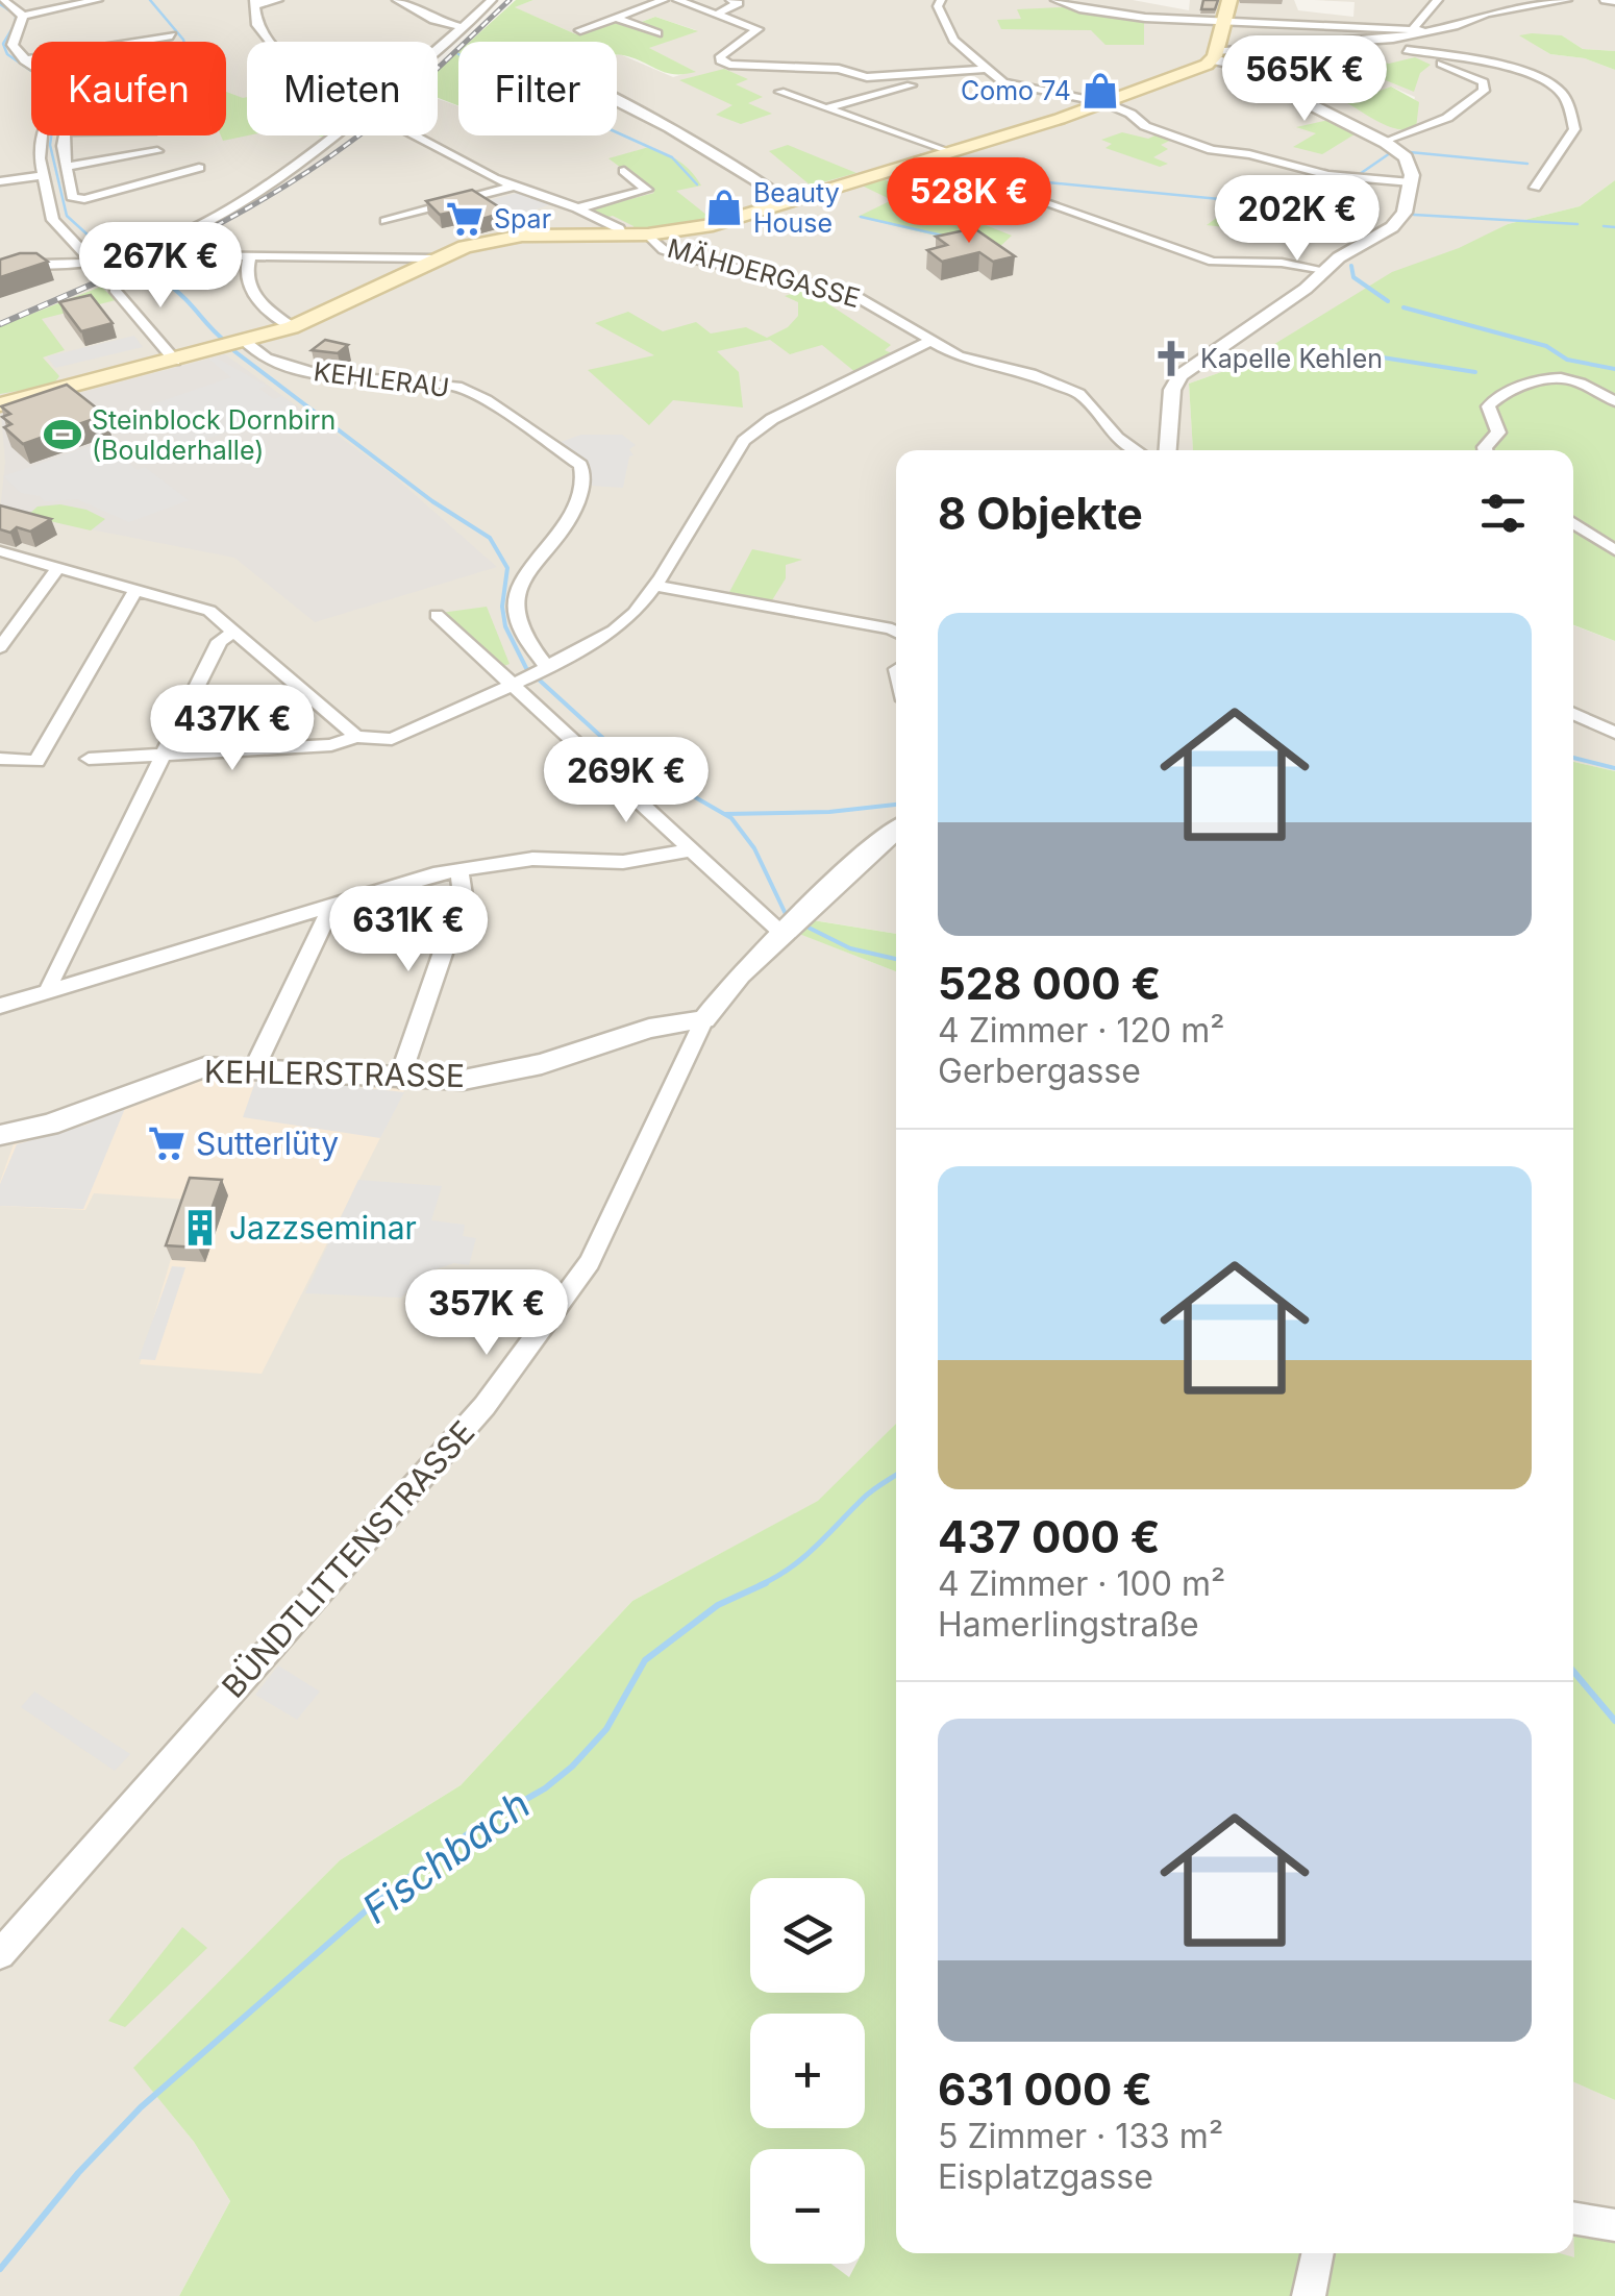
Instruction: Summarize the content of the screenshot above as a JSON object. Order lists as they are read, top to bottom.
{
  "streets": {
    "street": [
      "MÄHDERGASSE",
      "KEHLERAU",
      "KEHLERSTRASSE",
      "BÜNDTLITTENSTRASSE"
    ]
  },
  "crossings": [
    ["KEHLERSTRASSE", "BÜNDTLITTENSTRASSE"]
  ],
  "water": ["Fischbach"],
  "places": {
    "shop": ["Como 74", "Beauty House"],
    "supermarket": ["Spar", "Sutterlüty"],
    "church": ["Kapelle Kehlen"],
    "sports": ["Steinblock Dornbirn (Boulderhalle)"],
    "building": ["Jazzseminar"]
  },
  "page": {
    "price": [
      "565K €",
      "528K €",
      "202K €",
      "267K €",
      "437K €",
      "269K €",
      "631K €",
      "357K €"
    ],
    "chip": ["Kaufen", "Mieten", "Filter"],
    "heading": "8 Objekte",
    "list": [
      {
        "name": "528 000 €",
        "note": "4 Zimmer · 120 m² · Gerbergasse"
      },
      {
        "name": "437 000 €",
        "note": "4 Zimmer · 100 m² · Hamerlingstraße"
      },
      {
        "name": "631 000 €",
        "note": "5 Zimmer · 133 m² · Eisplatzgasse"
      }
    ],
    "map_buttons": ["+", "−"]
  }
}
